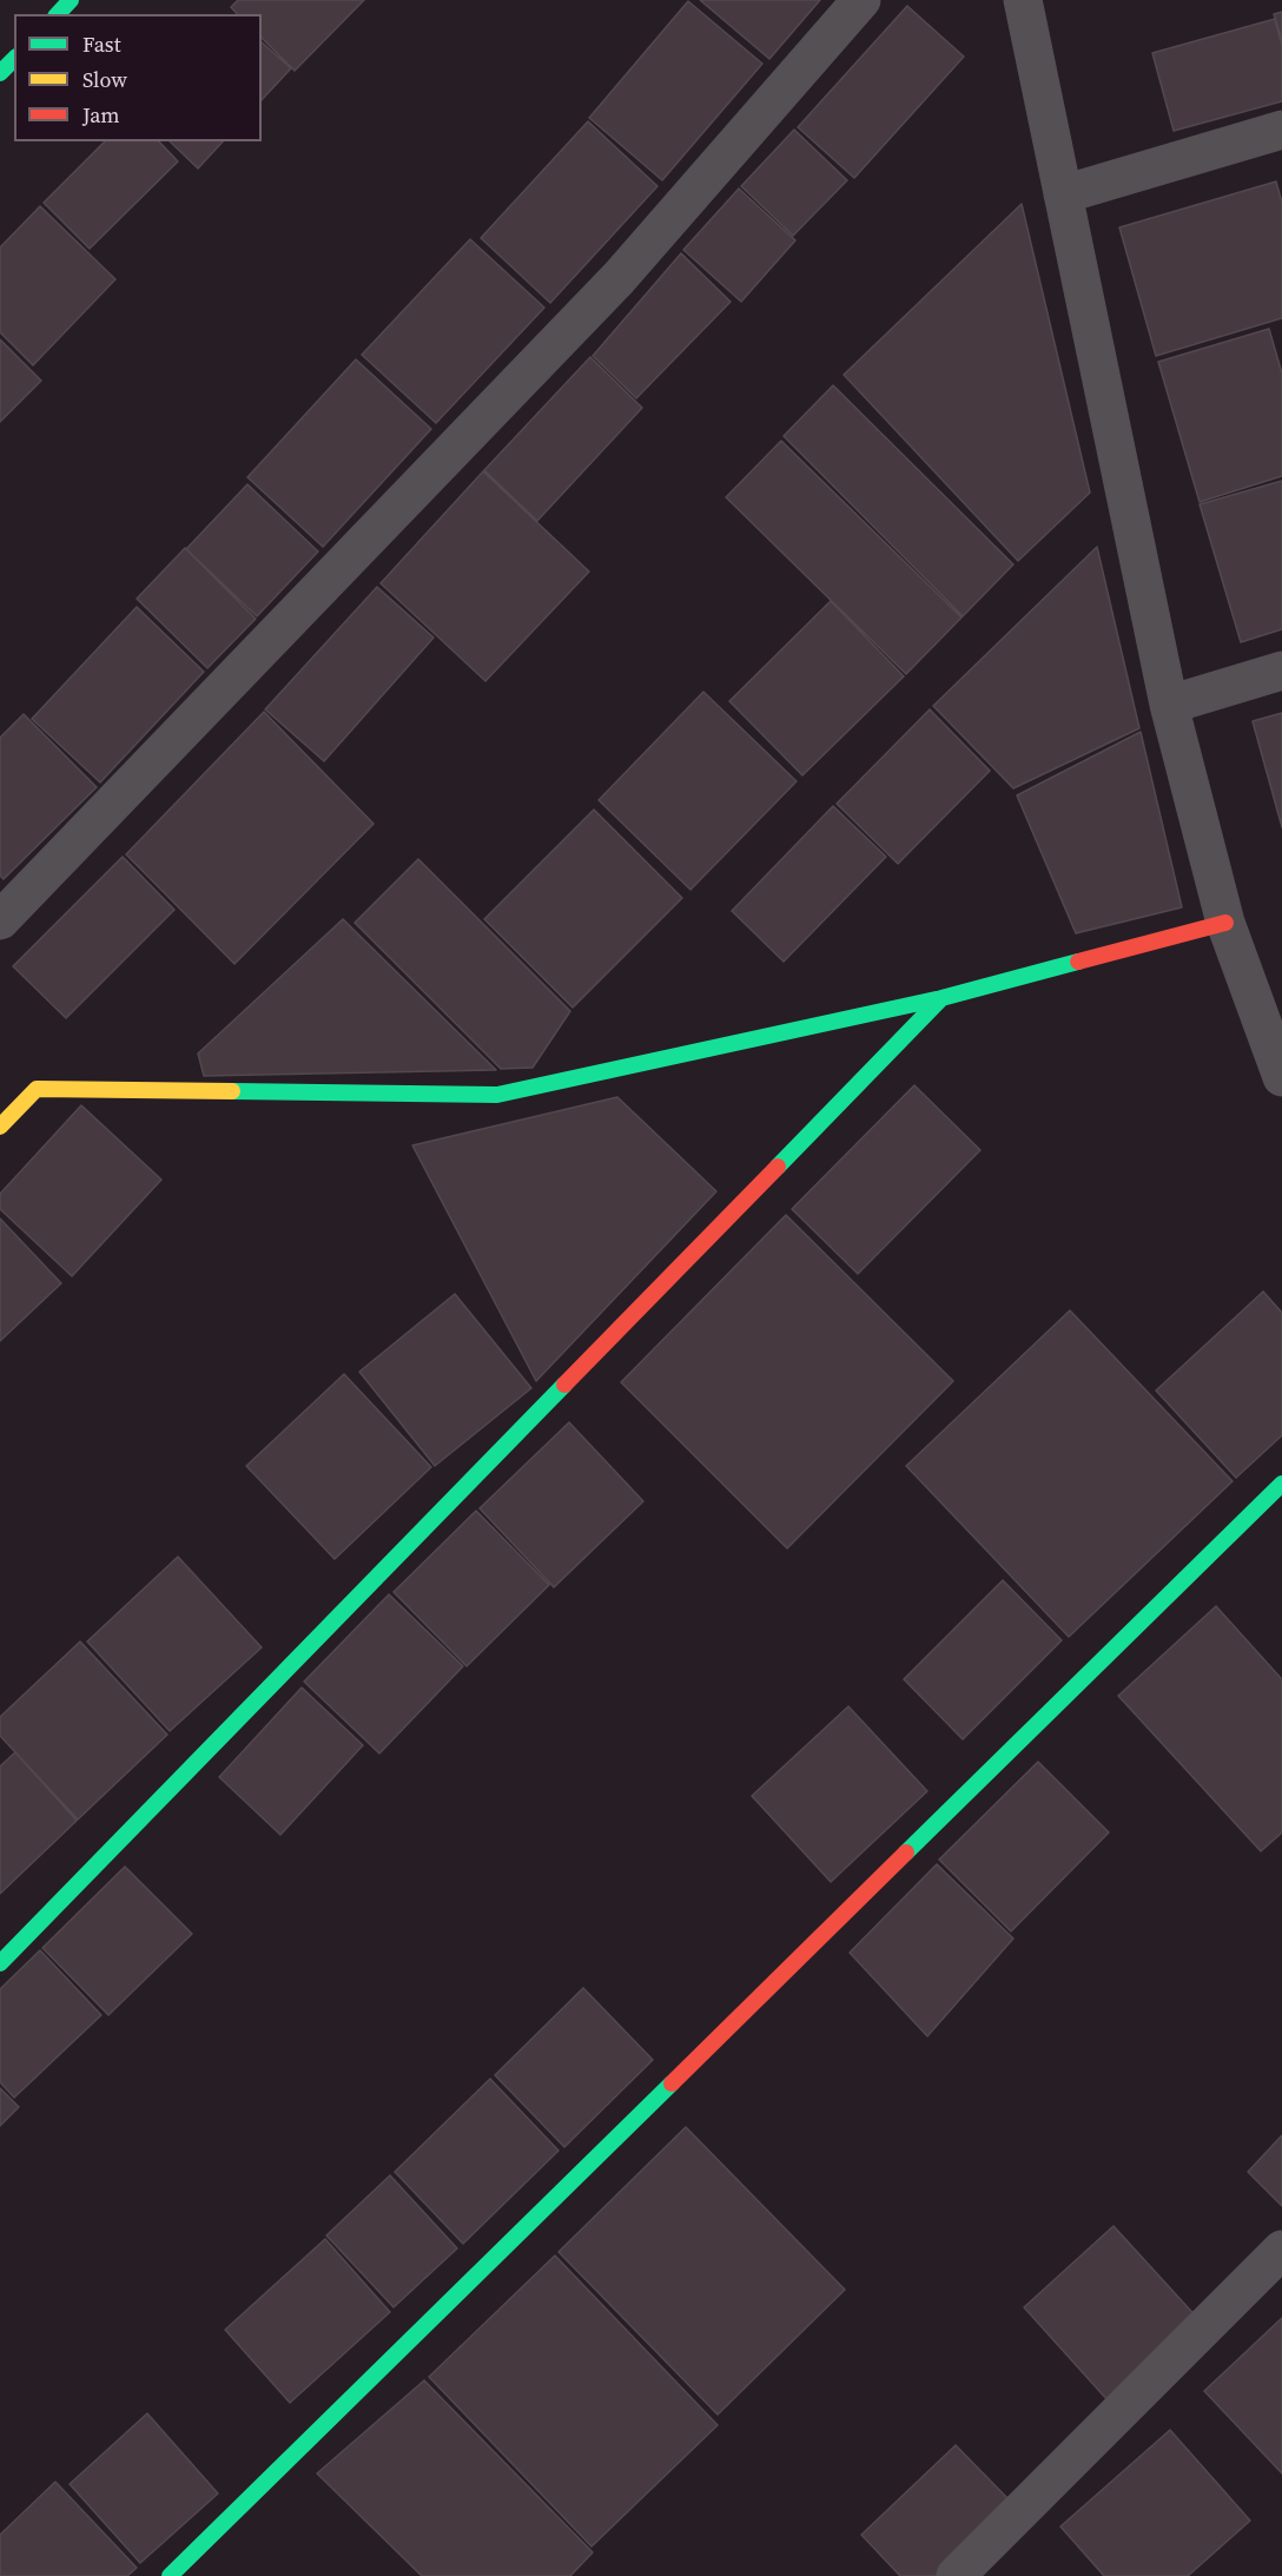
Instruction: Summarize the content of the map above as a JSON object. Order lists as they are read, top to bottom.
{
  "legend": ["Fast", "Slow", "Jam"]
}
